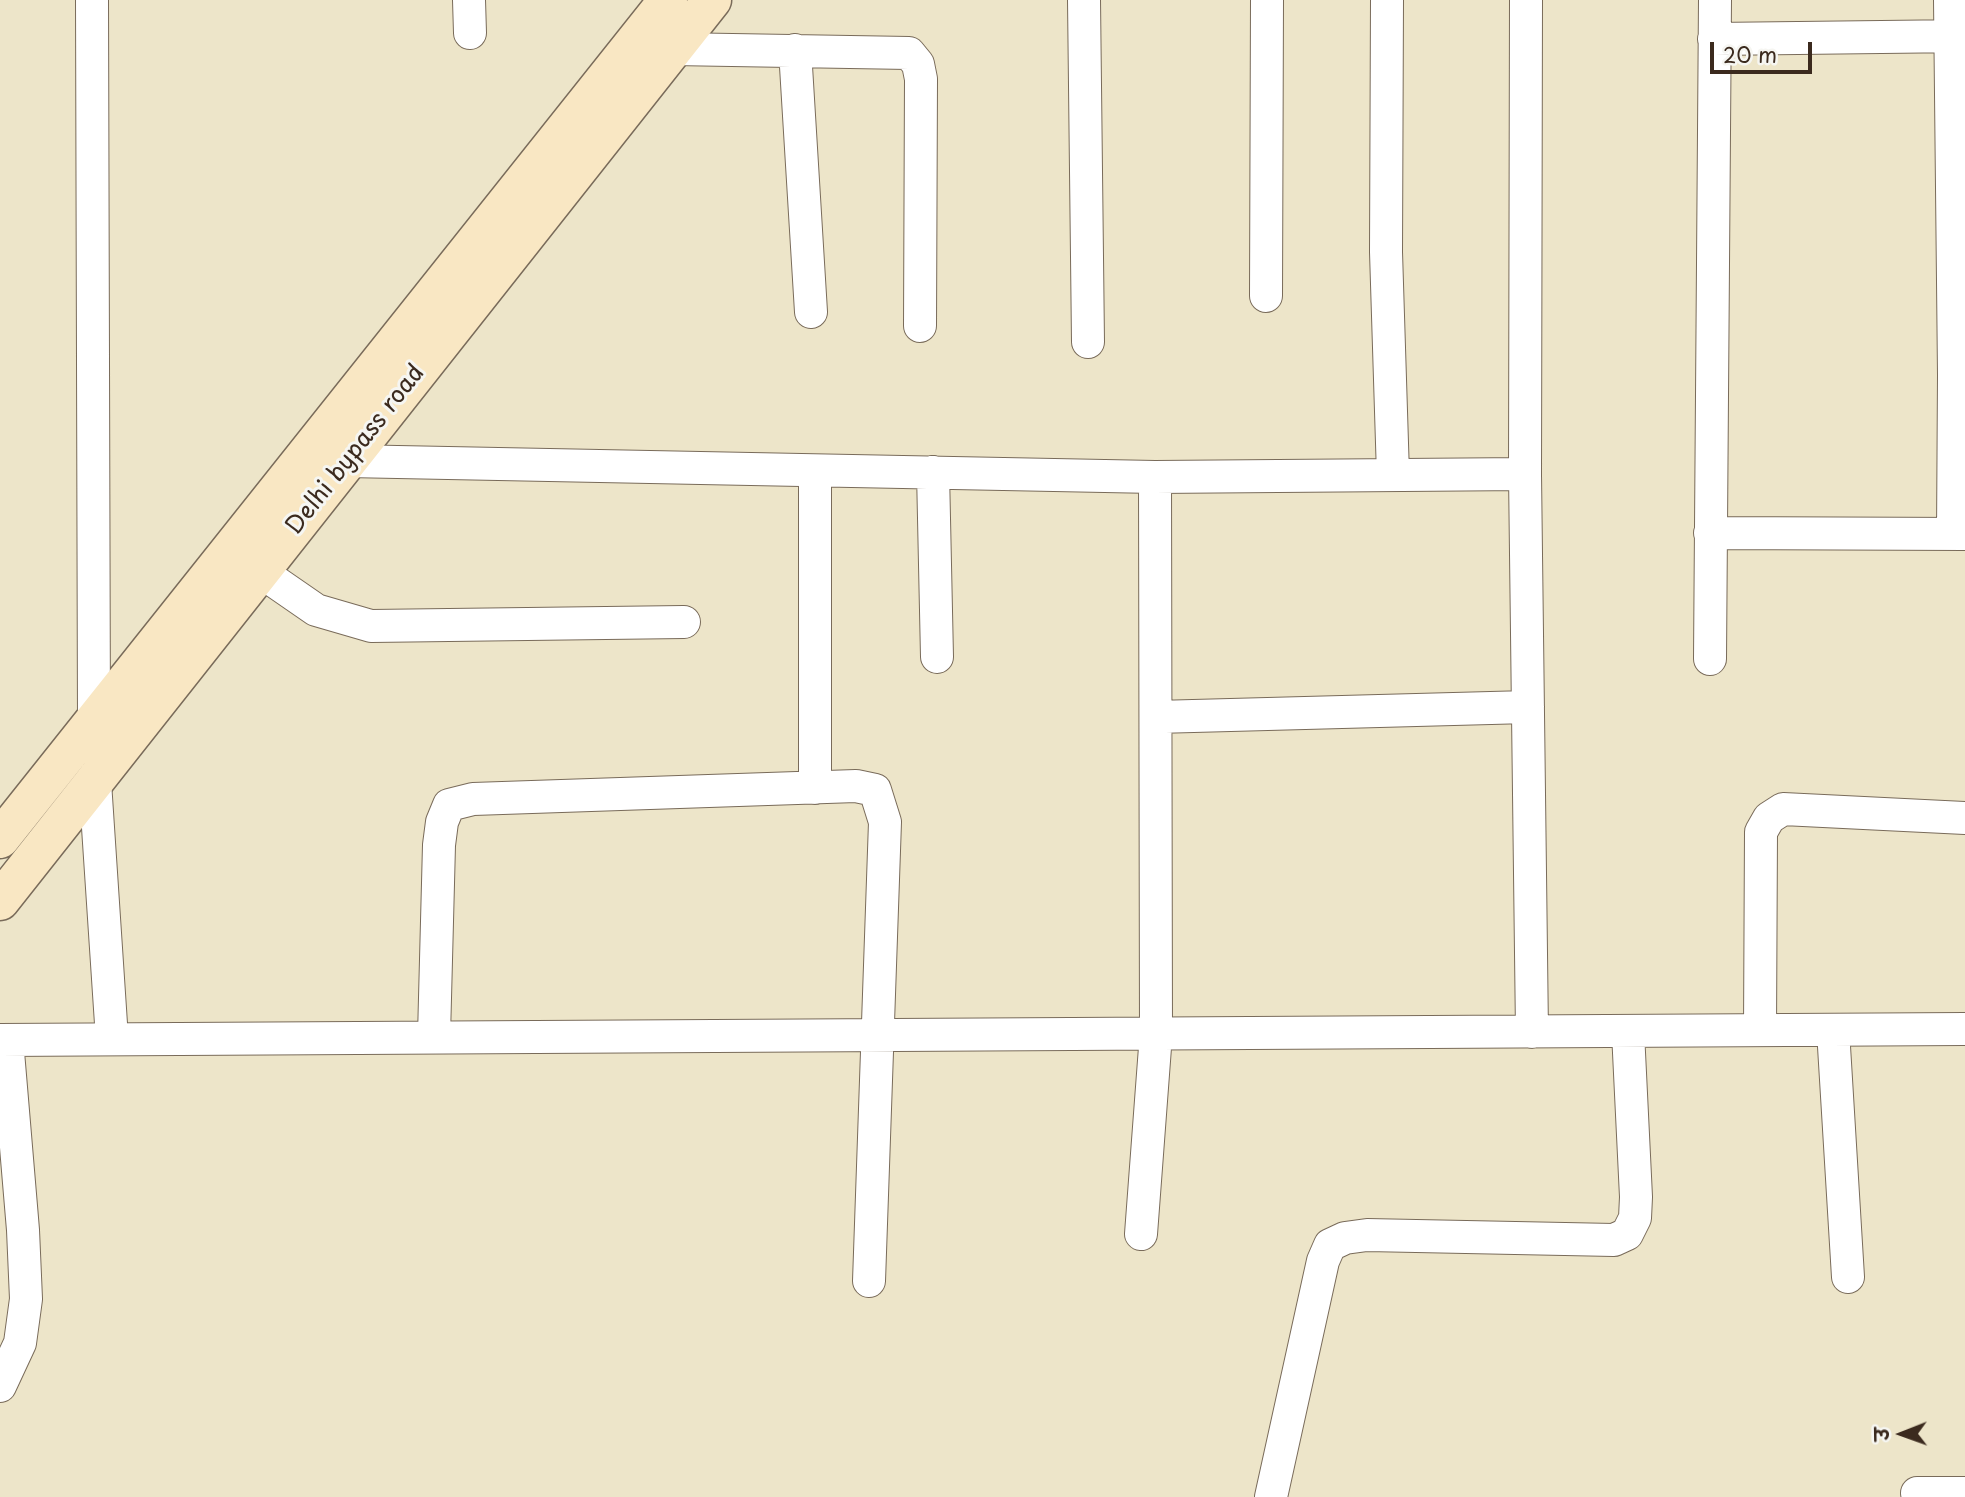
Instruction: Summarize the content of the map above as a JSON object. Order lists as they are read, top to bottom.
{
  "streets": {
    "main road": ["Delhi bypass road"]
  },
  "scale_bar": "20 m",
  "north": "left"
}
